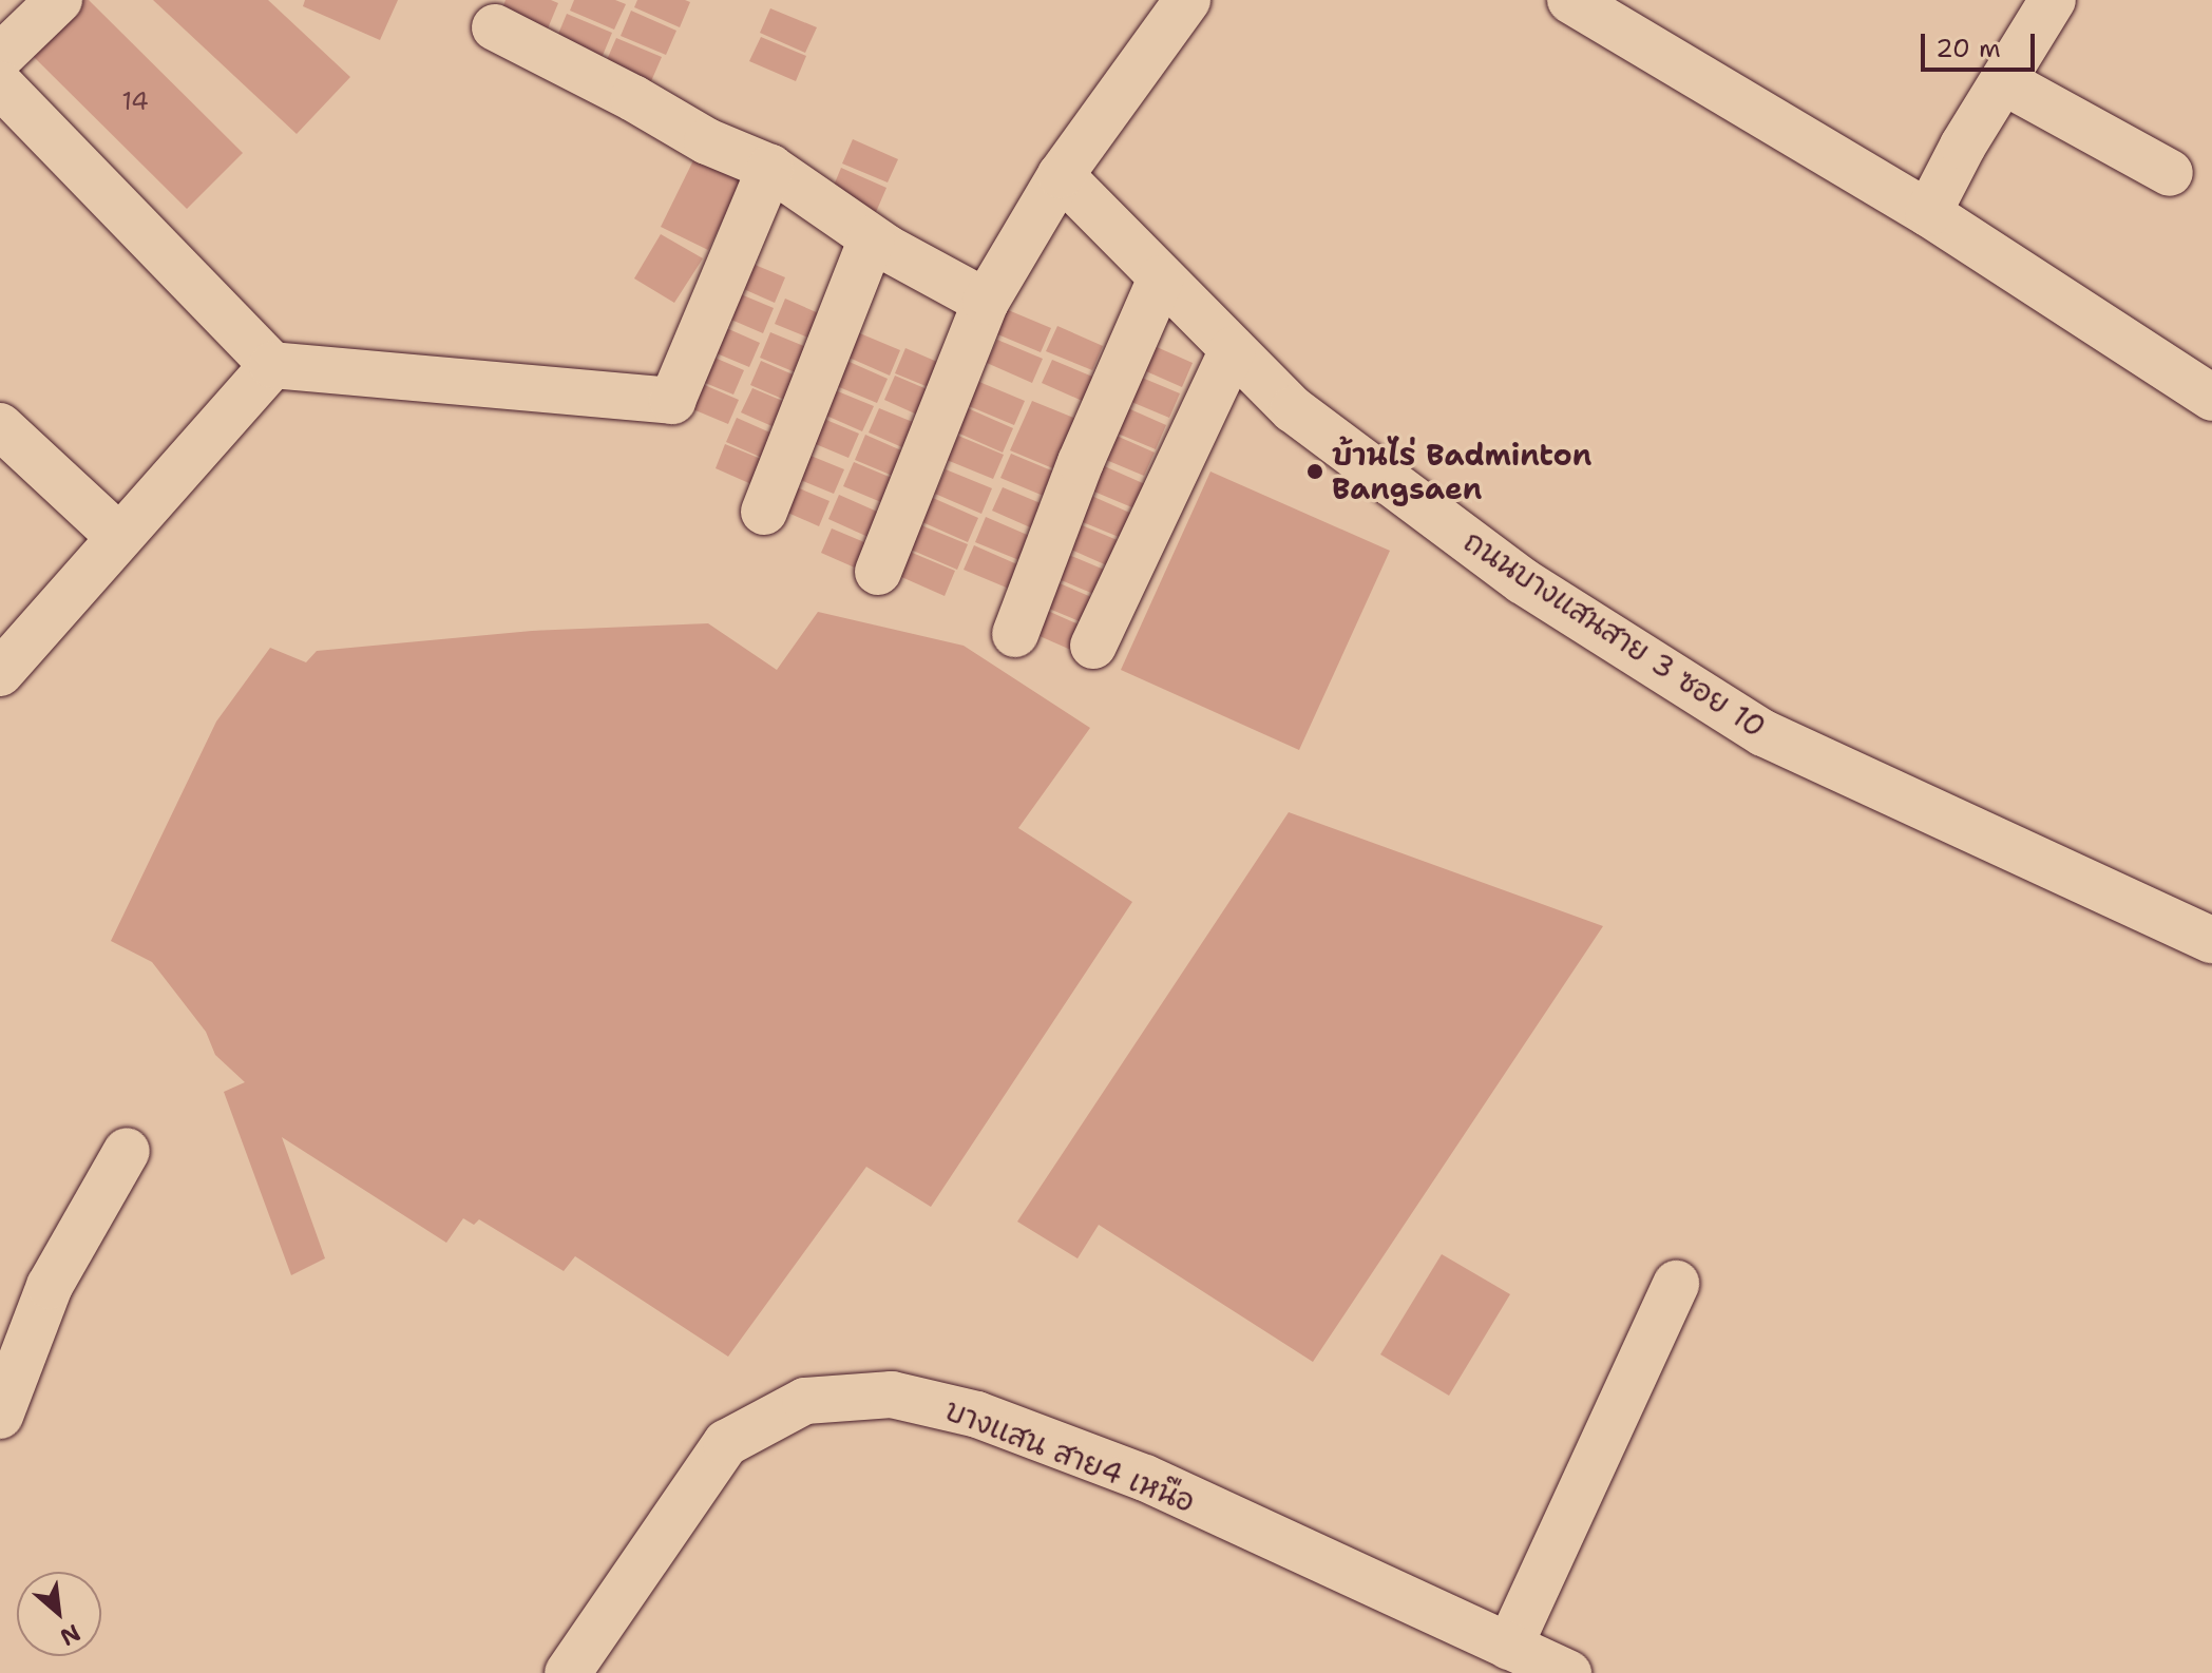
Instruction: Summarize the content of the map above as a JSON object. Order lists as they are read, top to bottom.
{
  "streets": {
    "street": ["ถนนบางแสนสาย 3 ซอย 10", "บางแสน สาย4 เหนือ"]
  },
  "places": ["บ้านไร่ Badminton Bangsaen"],
  "house_numbers": ["14"],
  "scale_bar": "20 m",
  "north": "bottom right"
}
